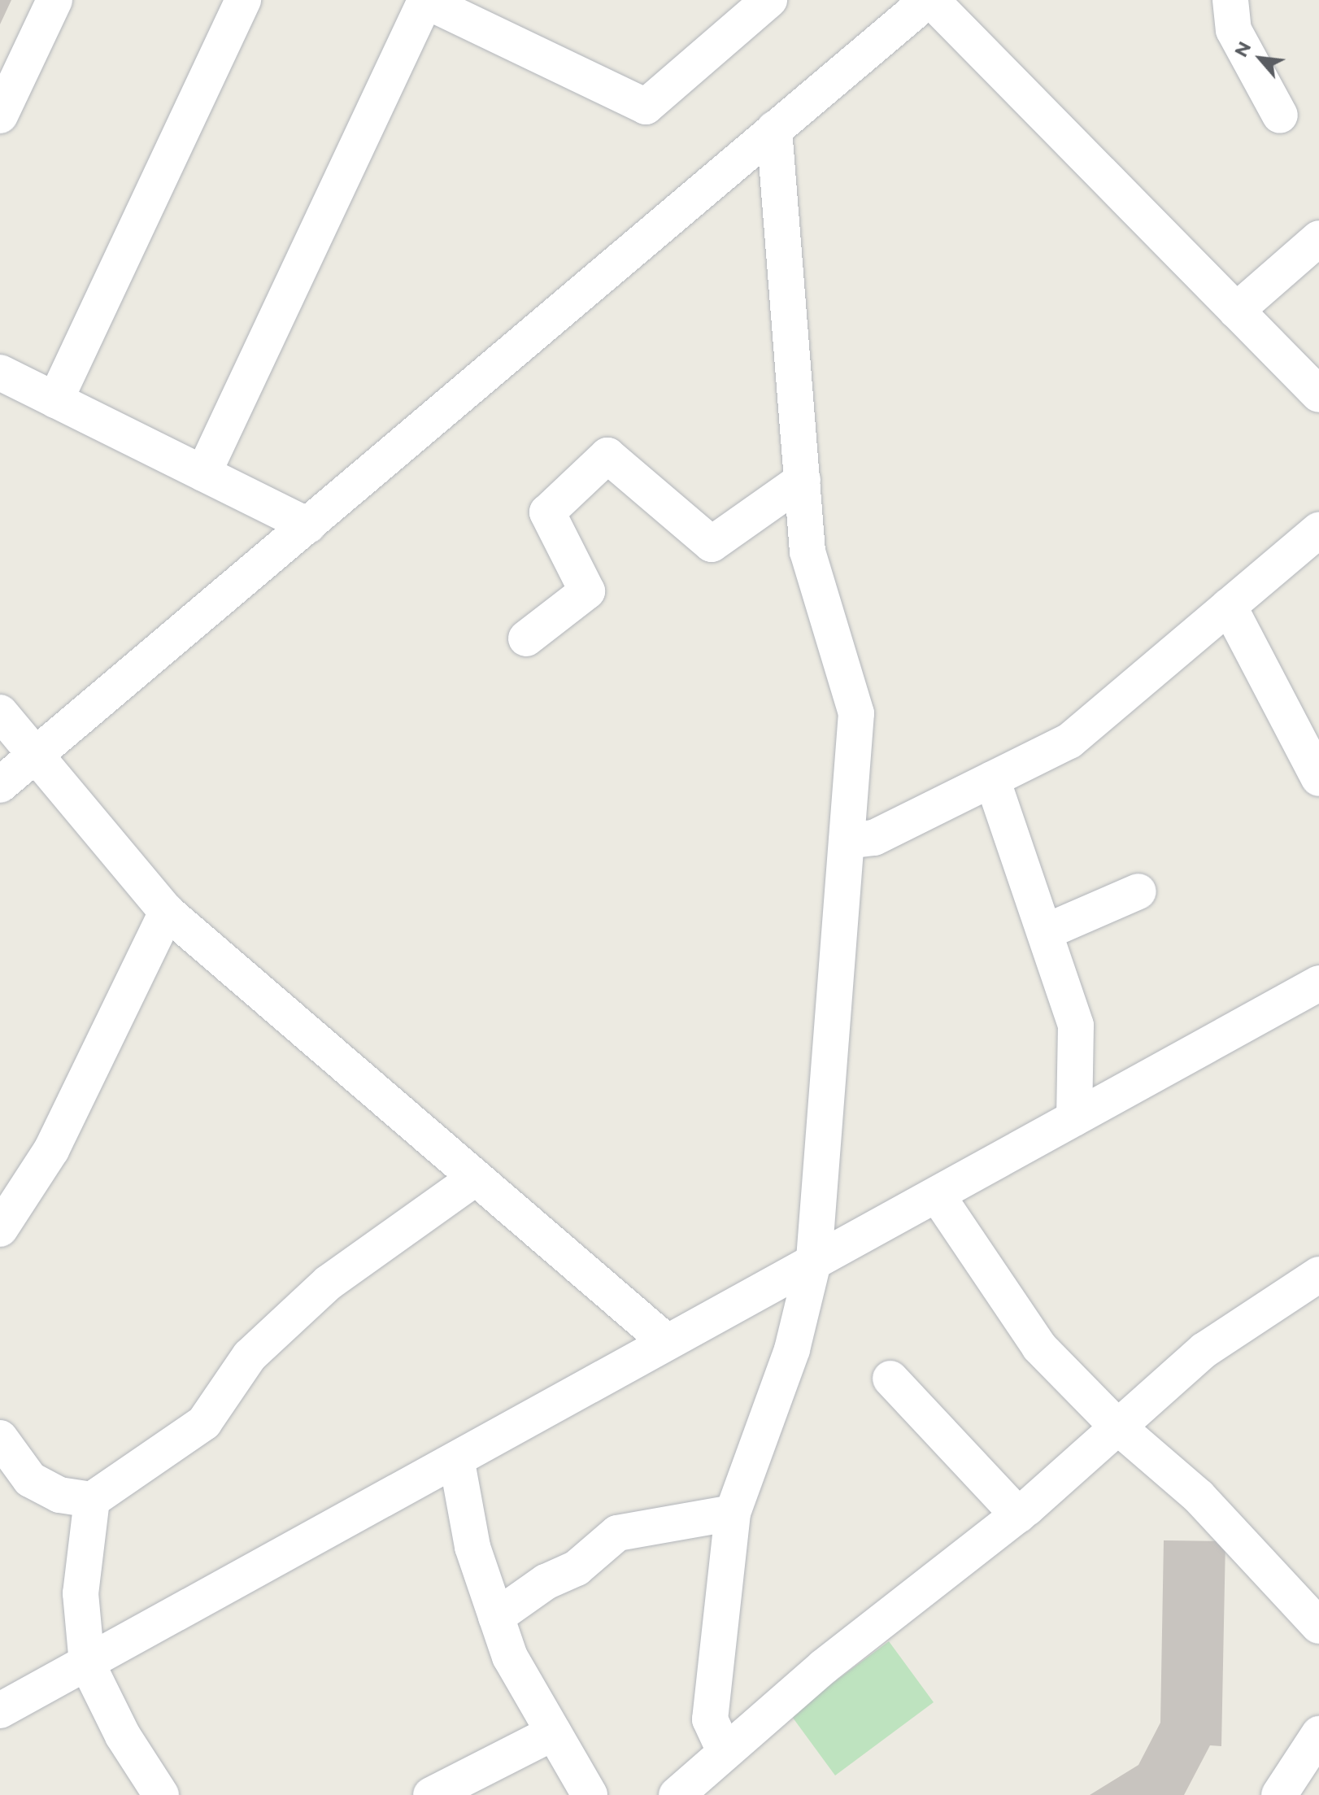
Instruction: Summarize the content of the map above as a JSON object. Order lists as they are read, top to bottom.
{
  "north": "top left"
}
